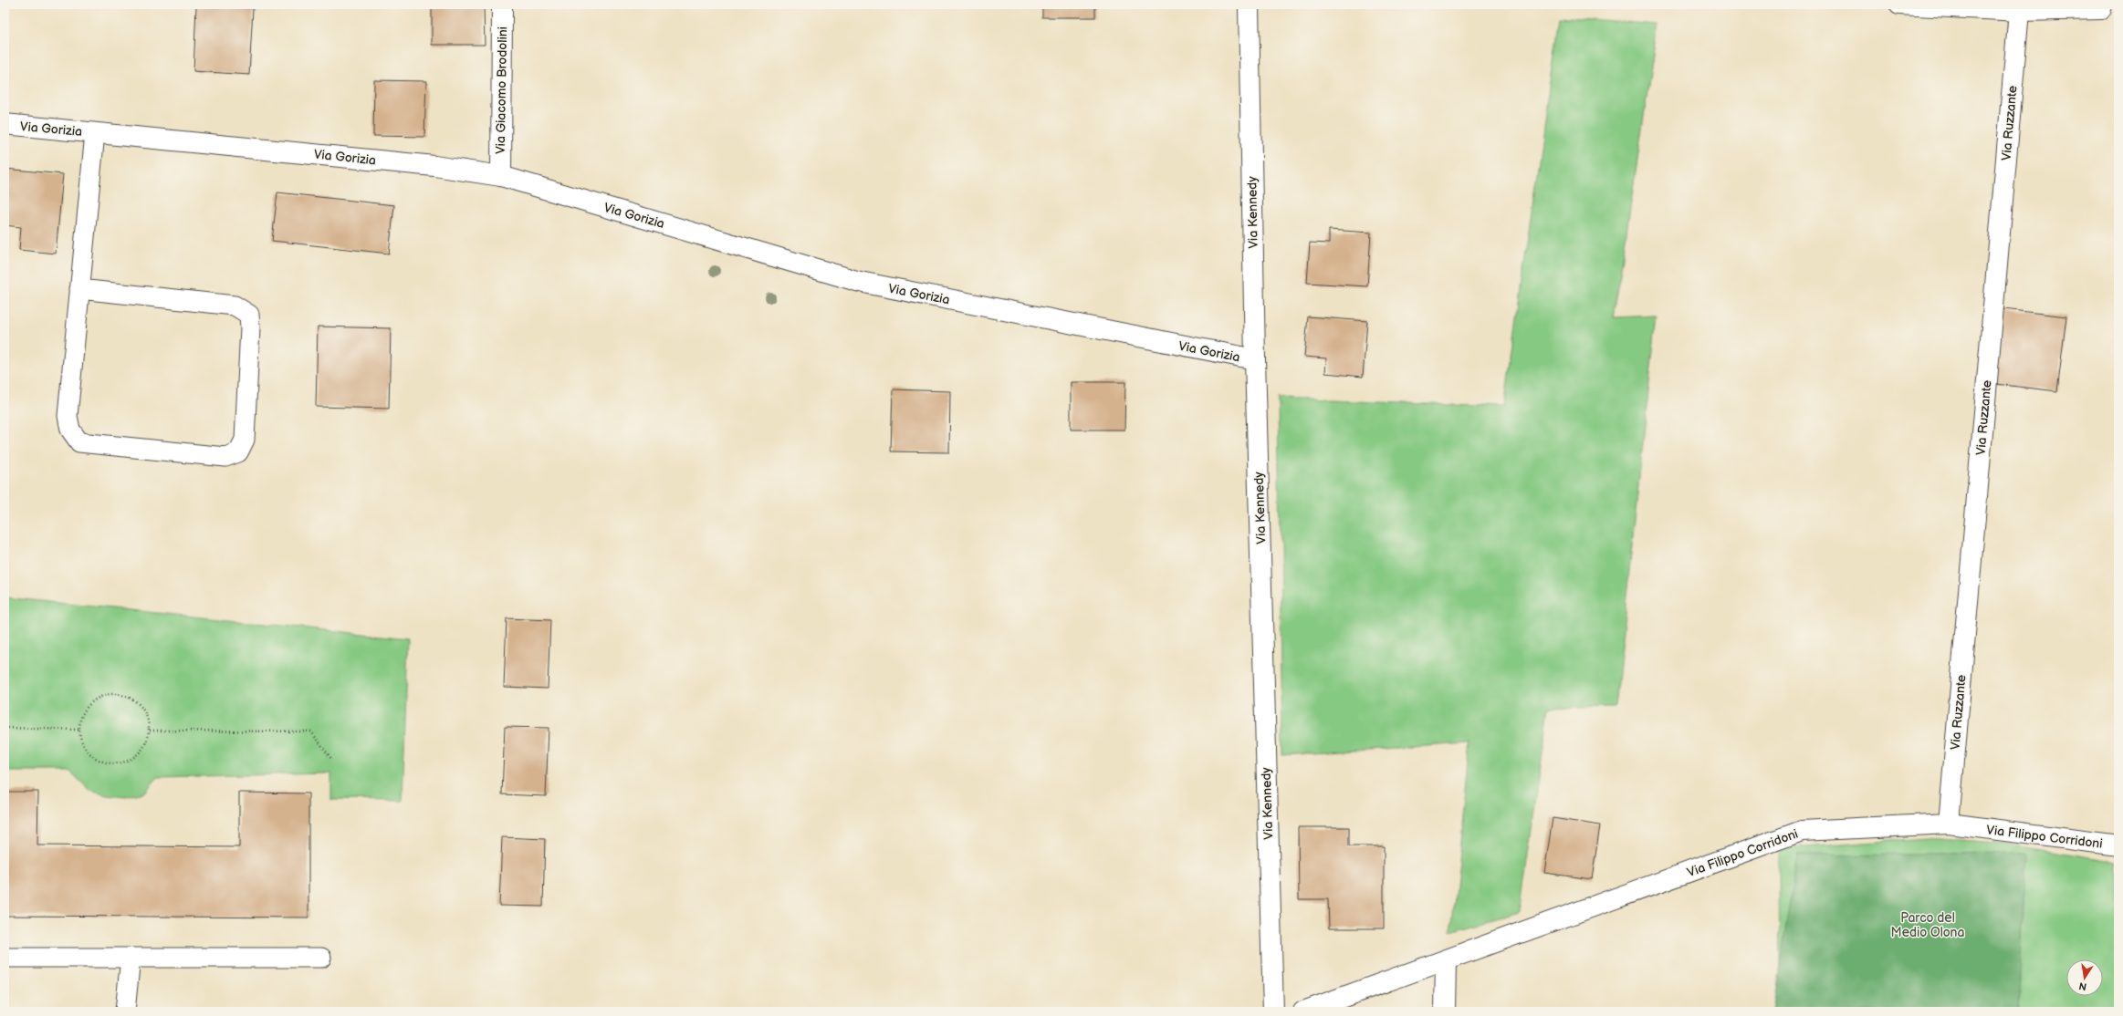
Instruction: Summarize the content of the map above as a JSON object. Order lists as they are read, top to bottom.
{
  "streets": {
    "street": [
      "Via Giacomo Brodolini",
      "Via Ruzzante",
      "Via Gorizia",
      "Via Kennedy",
      "Via Filippo Corridoni"
    ]
  },
  "crossings": [
    ["Via Giacomo Brodolini", "Via Gorizia"],
    ["Via Ruzzante", "Via Filippo Corridoni"],
    ["Via Gorizia", "Via Kennedy"]
  ],
  "parks": ["Parco del Medio Olona"],
  "north": "bottom"
}
